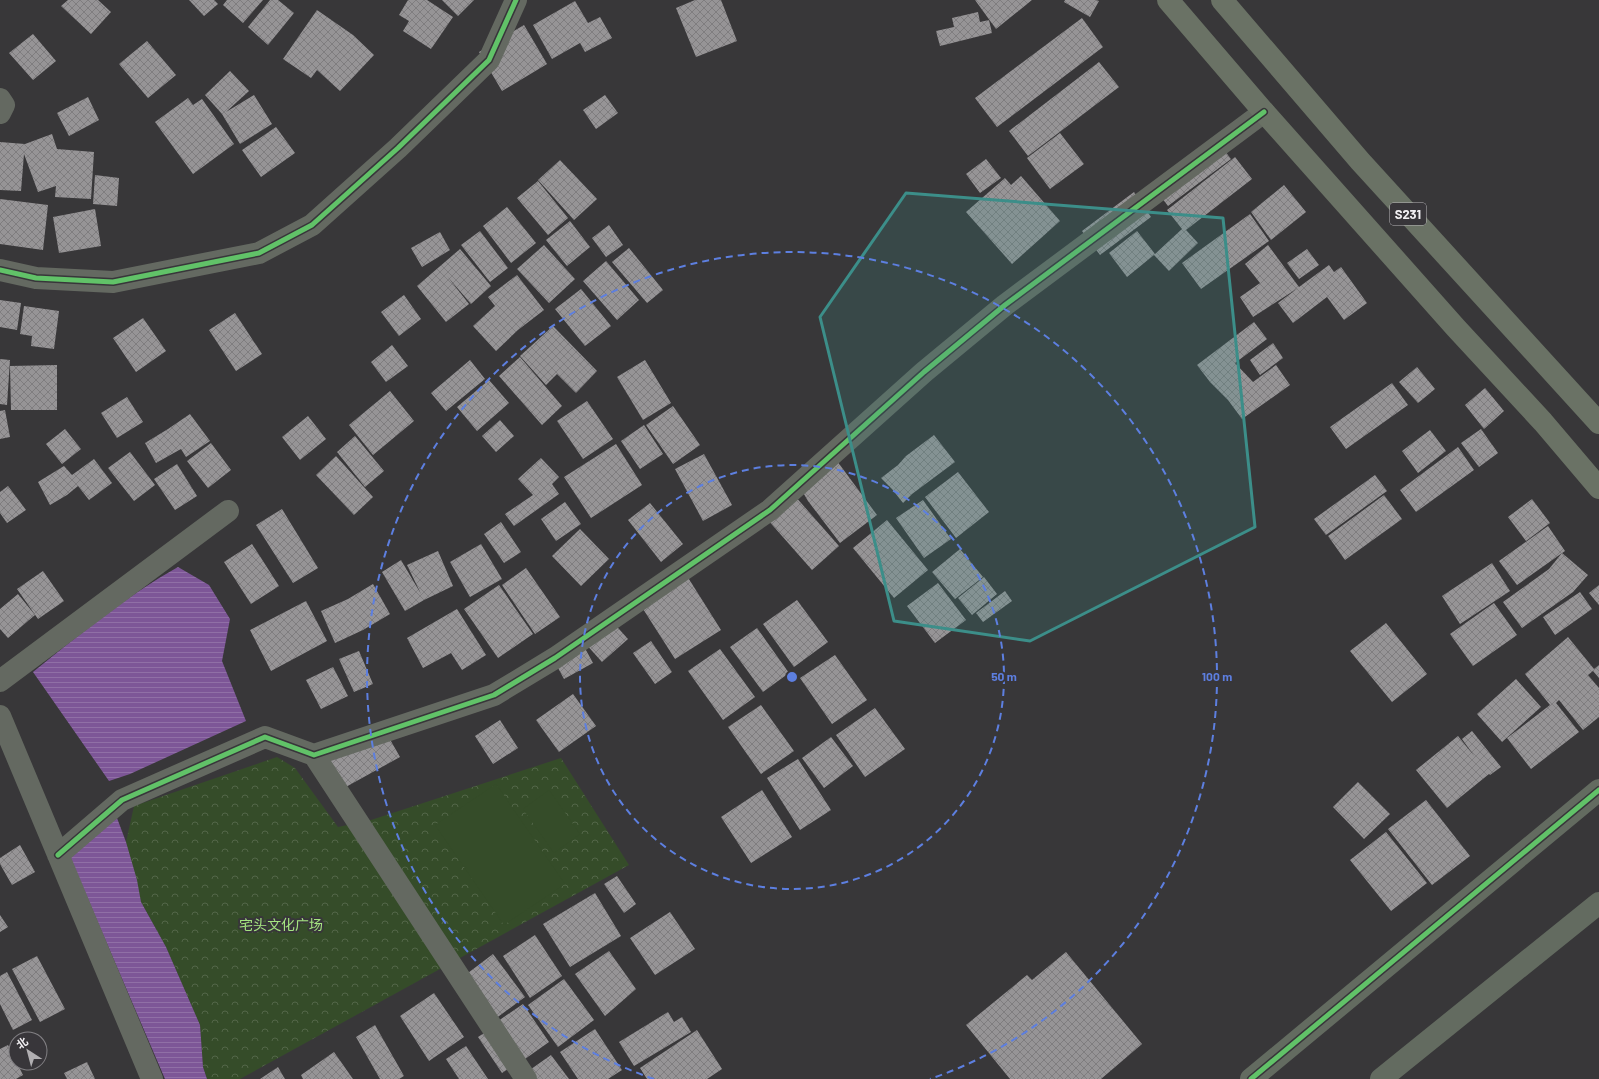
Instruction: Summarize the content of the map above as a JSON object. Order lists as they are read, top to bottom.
{
  "streets": {
    "main road": ["S231"]
  },
  "parks": ["宅头文化广场"],
  "north": "top left",
  "rings": ["50 m", "100 m"]
}
